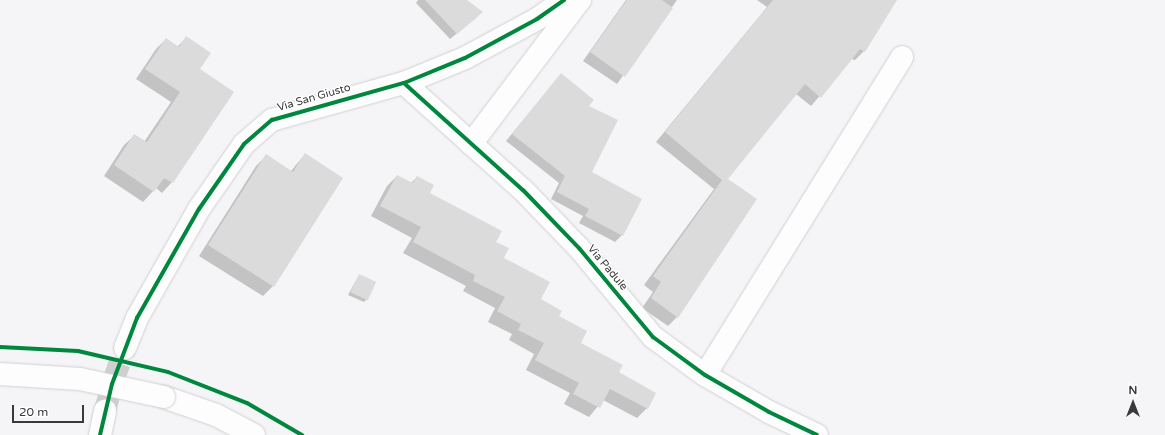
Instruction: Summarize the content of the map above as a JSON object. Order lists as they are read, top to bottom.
{
  "streets": {
    "street": ["Via San Giusto", "Via Padule"]
  },
  "crossings": [
    ["Via San Giusto", "Via Padule"]
  ],
  "scale_bar": "20 m",
  "north": "top"
}
